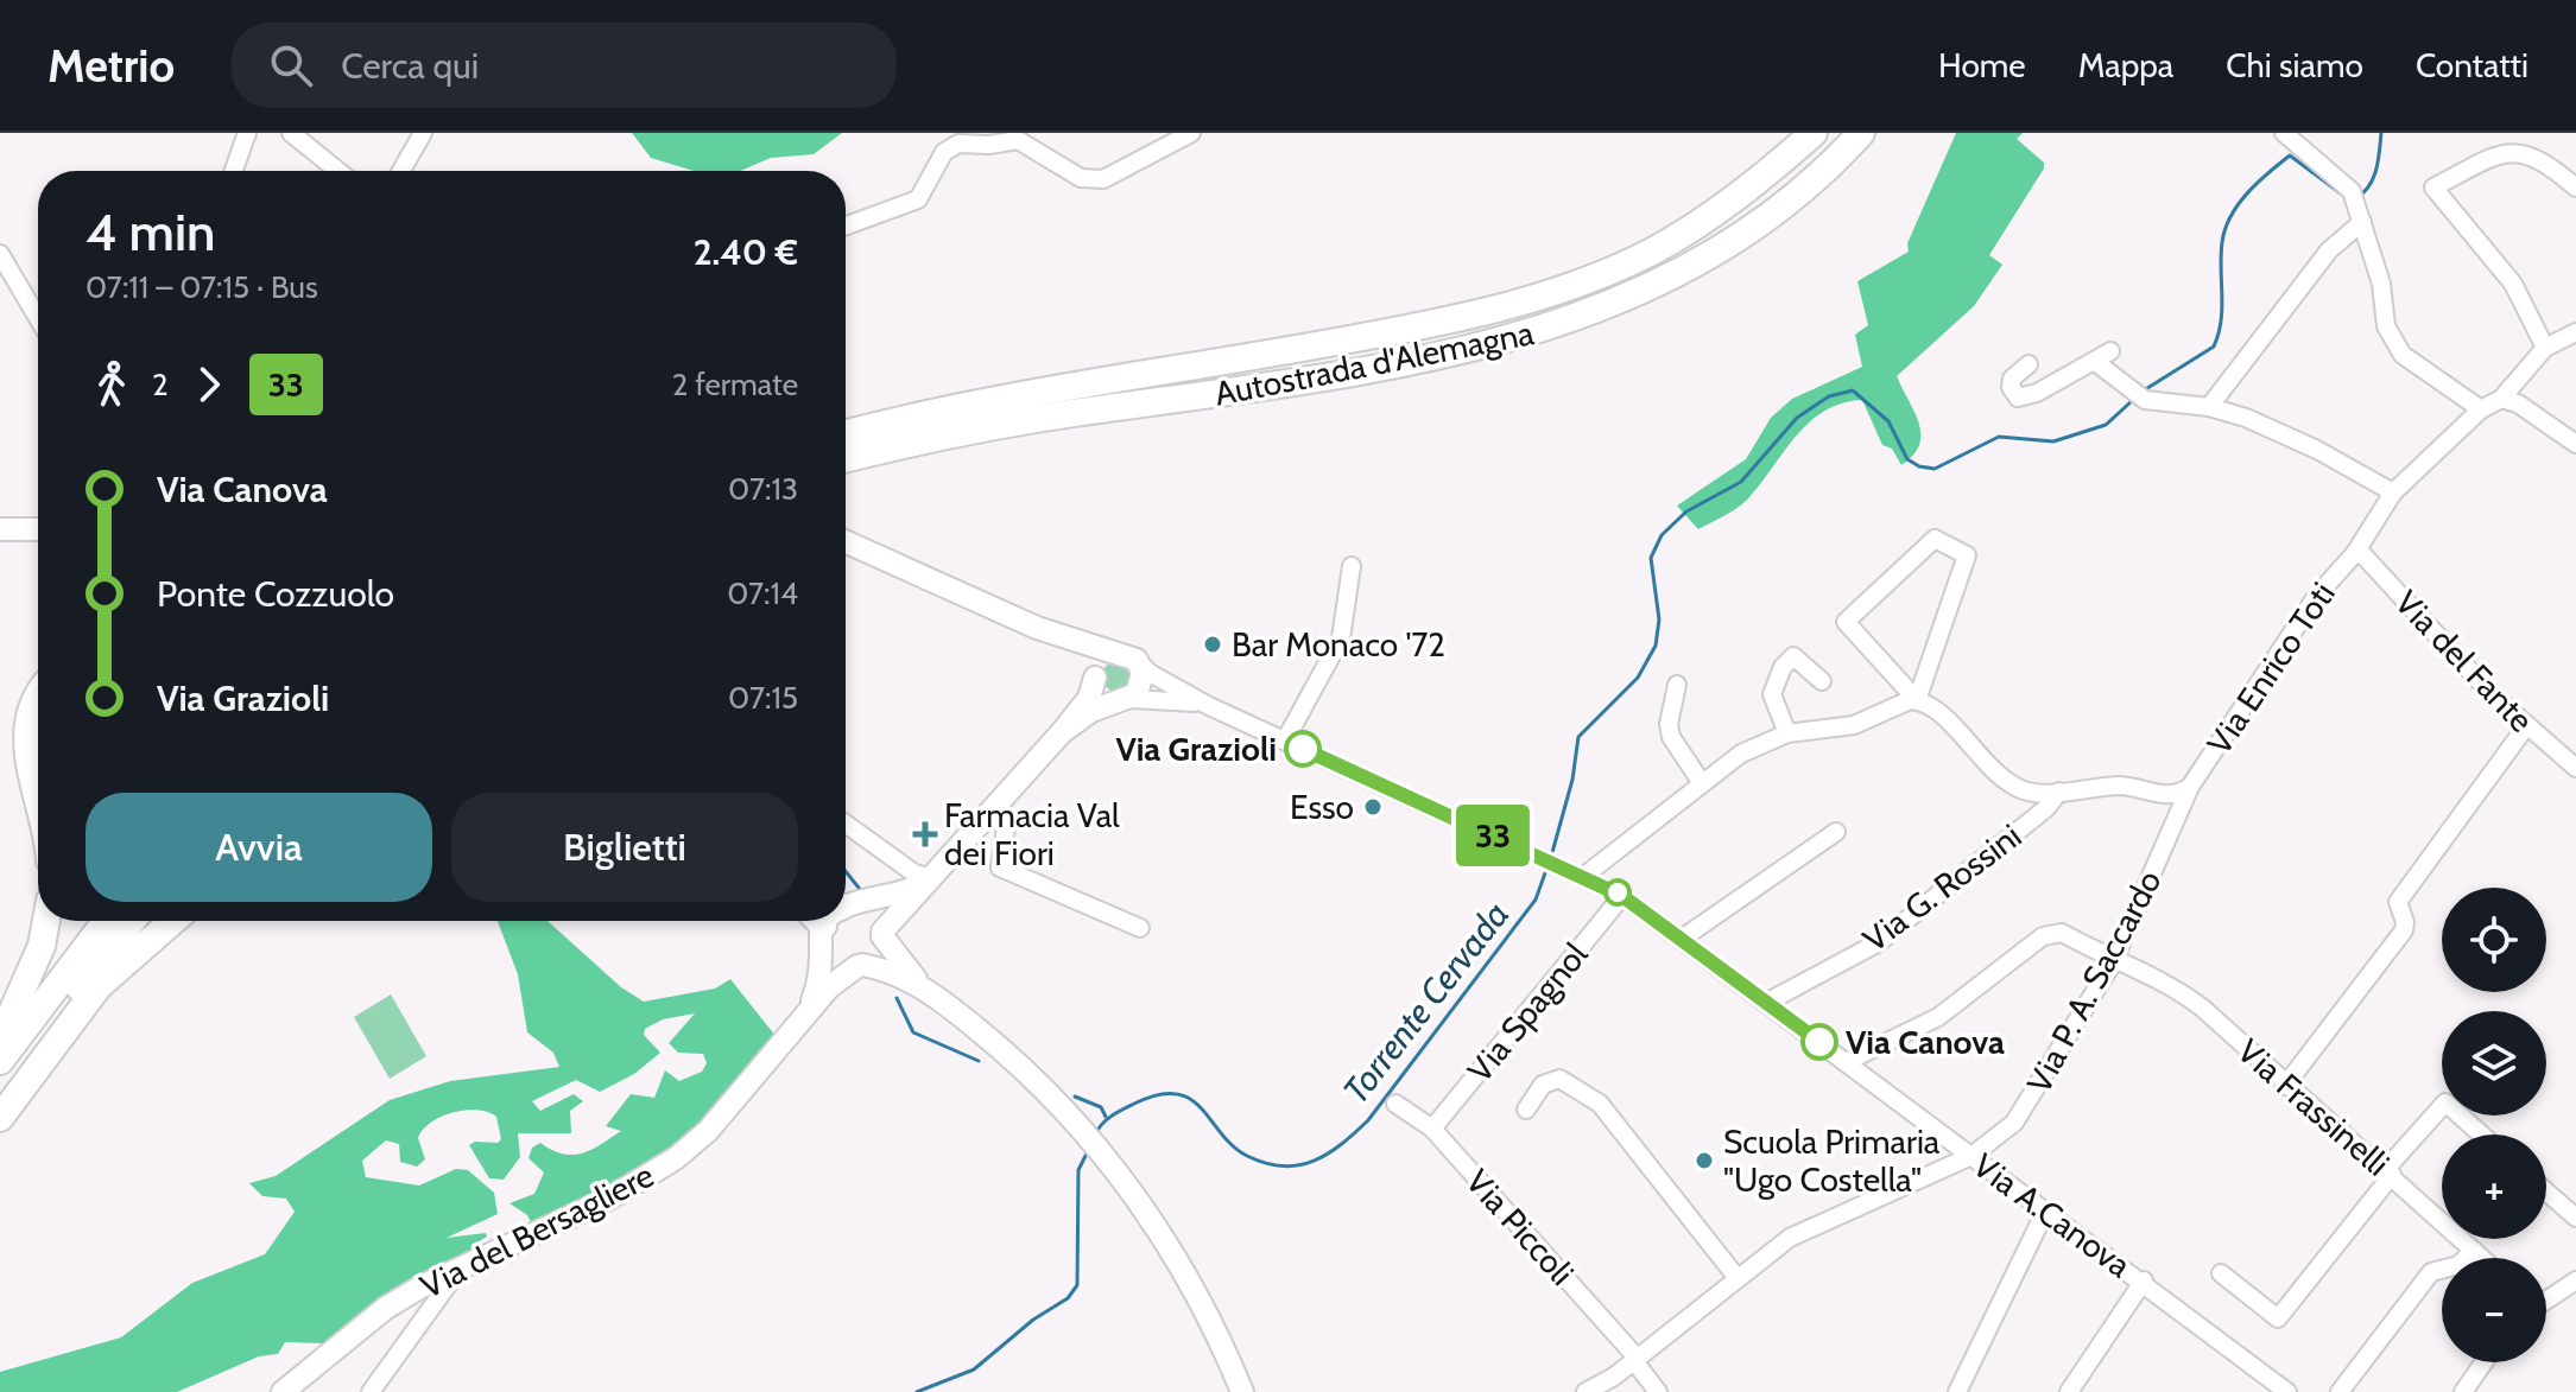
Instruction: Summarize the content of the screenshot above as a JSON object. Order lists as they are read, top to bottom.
{
  "streets": {
    "highway": ["Autostrada d'Alemagna"],
    "main road": ["Via del Bersagliere"],
    "street": [
      "Via del Fante",
      "Via Enrico Toti",
      "Via G. Rossini",
      "Via P. A. Saccardo",
      "Via Spagnol",
      "Via Frassinelli",
      "Via A.Canova",
      "Via Piccoli"
    ]
  },
  "crossings": [
    ["Via del Fante", "Via Enrico Toti"],
    ["Via Enrico Toti", "Via P. A. Saccardo"],
    ["Via G. Rossini", "Via A.Canova"],
    ["Via P. A. Saccardo", "Via Frassinelli"],
    ["Via P. A. Saccardo", "Via A.Canova"],
    ["Via P. A. Saccardo", "Via Piccoli"],
    ["Via Spagnol", "Via A.Canova"],
    ["Via Spagnol", "Via Piccoli"],
    ["Via Frassinelli", "Via A.Canova"]
  ],
  "water": ["Torrente Cervada"],
  "places": {
    "other": [
      "Bar Monaco '72",
      "Via Grazioli",
      "Esso",
      "Via Canova",
      "Scuola Primaria \"Ugo Costella\""
    ],
    "health": ["Farmacia Val dei Fiori"]
  },
  "lines": ["bus line 33"],
  "page": {
    "header": "Metrio",
    "search": "Cerca qui",
    "nav": [
      "Home",
      "Mappa",
      "Chi siamo",
      "Contatti"
    ],
    "on_map": "33",
    "heading": ["4 min", "07:11 – 07:15 · Bus", "2.40 €"],
    "legs": ["2", "33", "2 fermate"],
    "list": [
      {
        "name": "Via Canova",
        "value": "07:13"
      },
      {
        "name": "Ponte Cozzuolo",
        "value": "07:14"
      },
      {
        "name": "Via Grazioli",
        "value": "07:15"
      }
    ],
    "buttons": ["Avvia", "Biglietti"],
    "map_buttons": ["+", "−"]
  }
}
